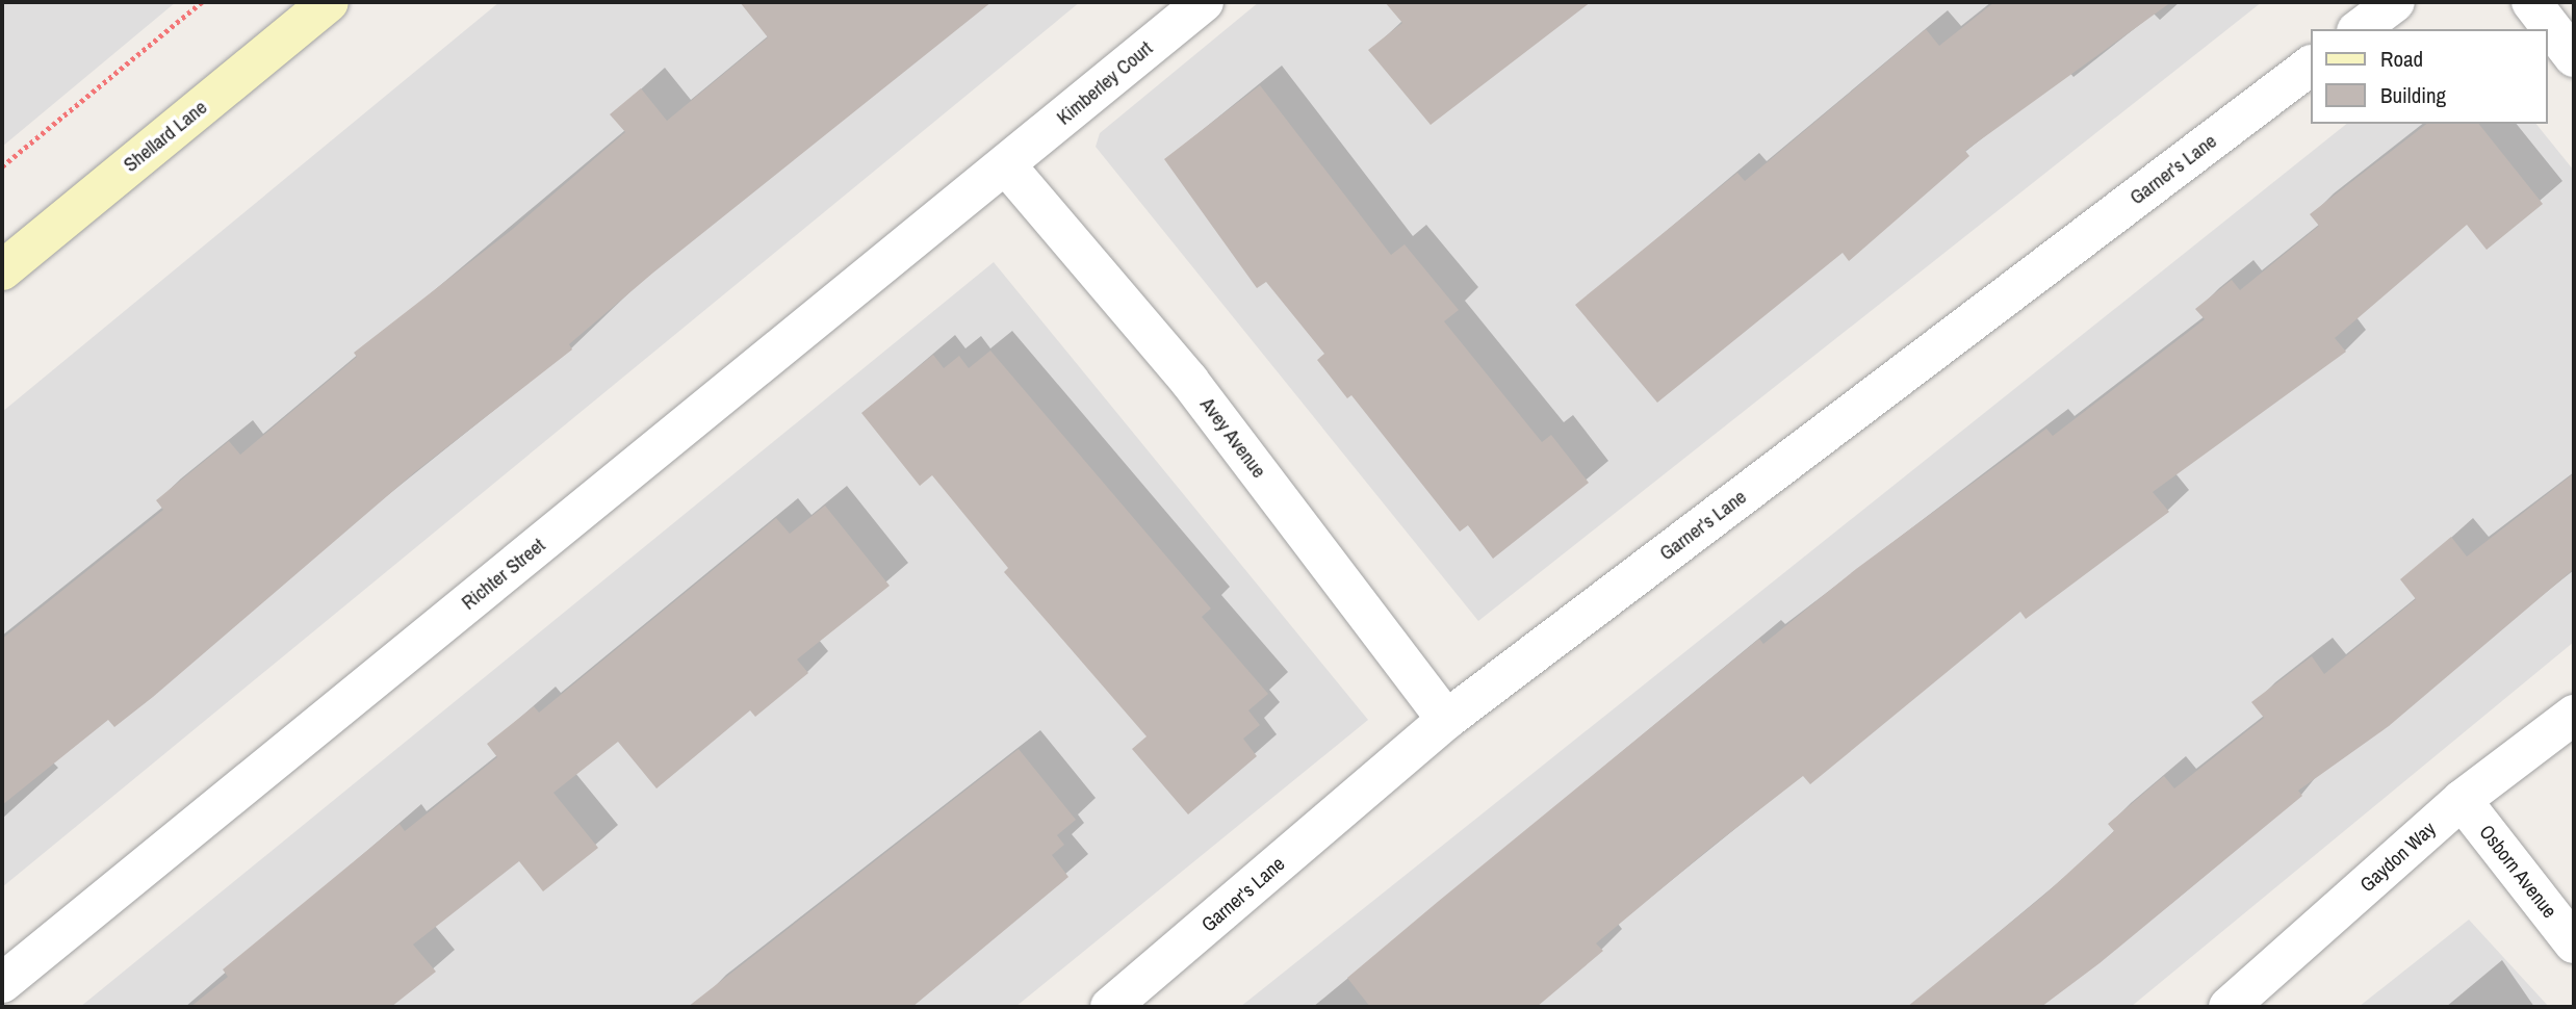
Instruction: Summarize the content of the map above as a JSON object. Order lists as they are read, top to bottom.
{
  "streets": {
    "main road": ["Shellard Lane"],
    "street": [
      "Kimberley Court",
      "Garner's Lane",
      "Avey Avenue",
      "Richter Street",
      "Gaydon Way",
      "Osborn Avenue"
    ]
  },
  "crossings": [
    ["Kimberley Court", "Avey Avenue"],
    ["Kimberley Court", "Richter Street"],
    ["Garner's Lane", "Avey Avenue"],
    ["Avey Avenue", "Richter Street"],
    ["Gaydon Way", "Osborn Avenue"]
  ],
  "legend": ["Road", "Building"]
}
